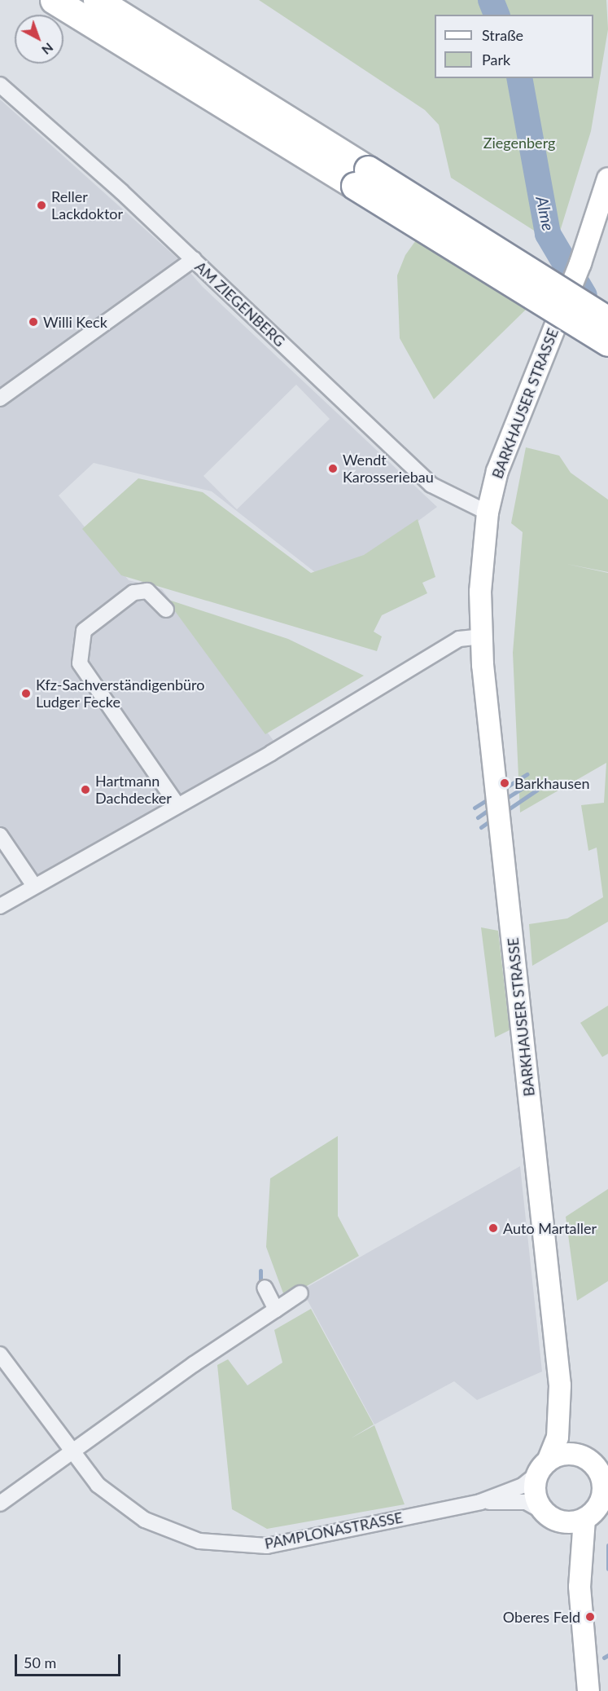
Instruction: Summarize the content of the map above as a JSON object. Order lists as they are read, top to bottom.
{
  "streets": {
    "street": ["AM ZIEGENBERG", "BARKHAUSER STRASSE", "PAMPLONASTRASSE"]
  },
  "crossings": [
    ["AM ZIEGENBERG", "BARKHAUSER STRASSE"]
  ],
  "water": ["Alme"],
  "parks": ["Ziegenberg"],
  "places": [
    "Reller Lackdoktor",
    "Willi Keck",
    "Wendt Karosseriebau",
    "Kfz-Sachverständigenbüro Ludger Fecke",
    "Barkhausen",
    "Hartmann Dachdecker",
    "Auto Martaller",
    "Oberes Feld"
  ],
  "legend": ["Straße", "Park"],
  "scale_bar": "50 m",
  "north": "bottom right"
}
